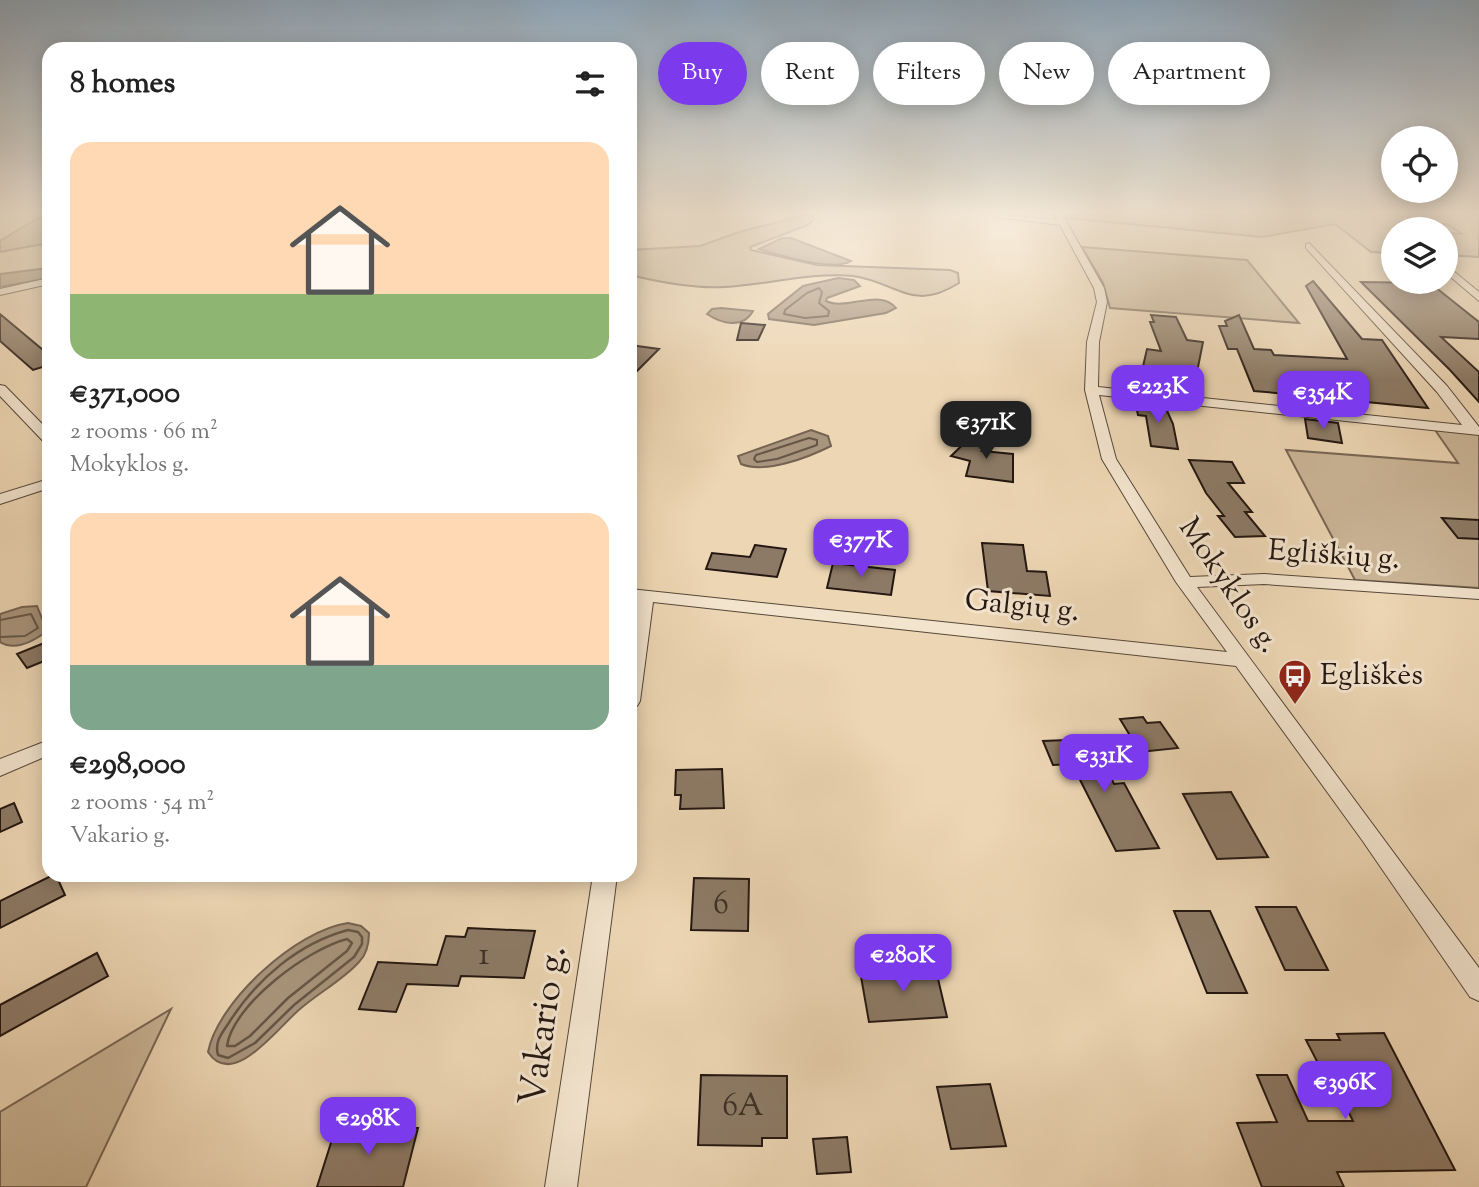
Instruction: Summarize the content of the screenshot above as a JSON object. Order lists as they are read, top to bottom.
{
  "streets": {
    "street": [
      "Egliškių g.",
      "Mokyklos g.",
      "Galgių g.",
      "Vakario g."
    ]
  },
  "crossings": [
    ["Egliškių g.", "Mokyklos g."],
    ["Mokyklos g.", "Galgių g."]
  ],
  "places": {
    "bus stop": ["Egliškės"]
  },
  "house_numbers": ["6", "1", "6A"],
  "page": {
    "chip": [
      "Buy",
      "Rent",
      "Filters",
      "New",
      "Apartment"
    ],
    "heading": "8 homes",
    "list": [
      {
        "name": "€371,000",
        "note": "2 rooms · 66 m² · Mokyklos g."
      },
      {
        "name": "€298,000",
        "note": "2 rooms · 54 m² · Vakario g."
      }
    ],
    "price": [
      "€223K",
      "€354K",
      "€371K",
      "€377K",
      "€331K",
      "€280K",
      "€396K",
      "€298K"
    ]
  }
}
